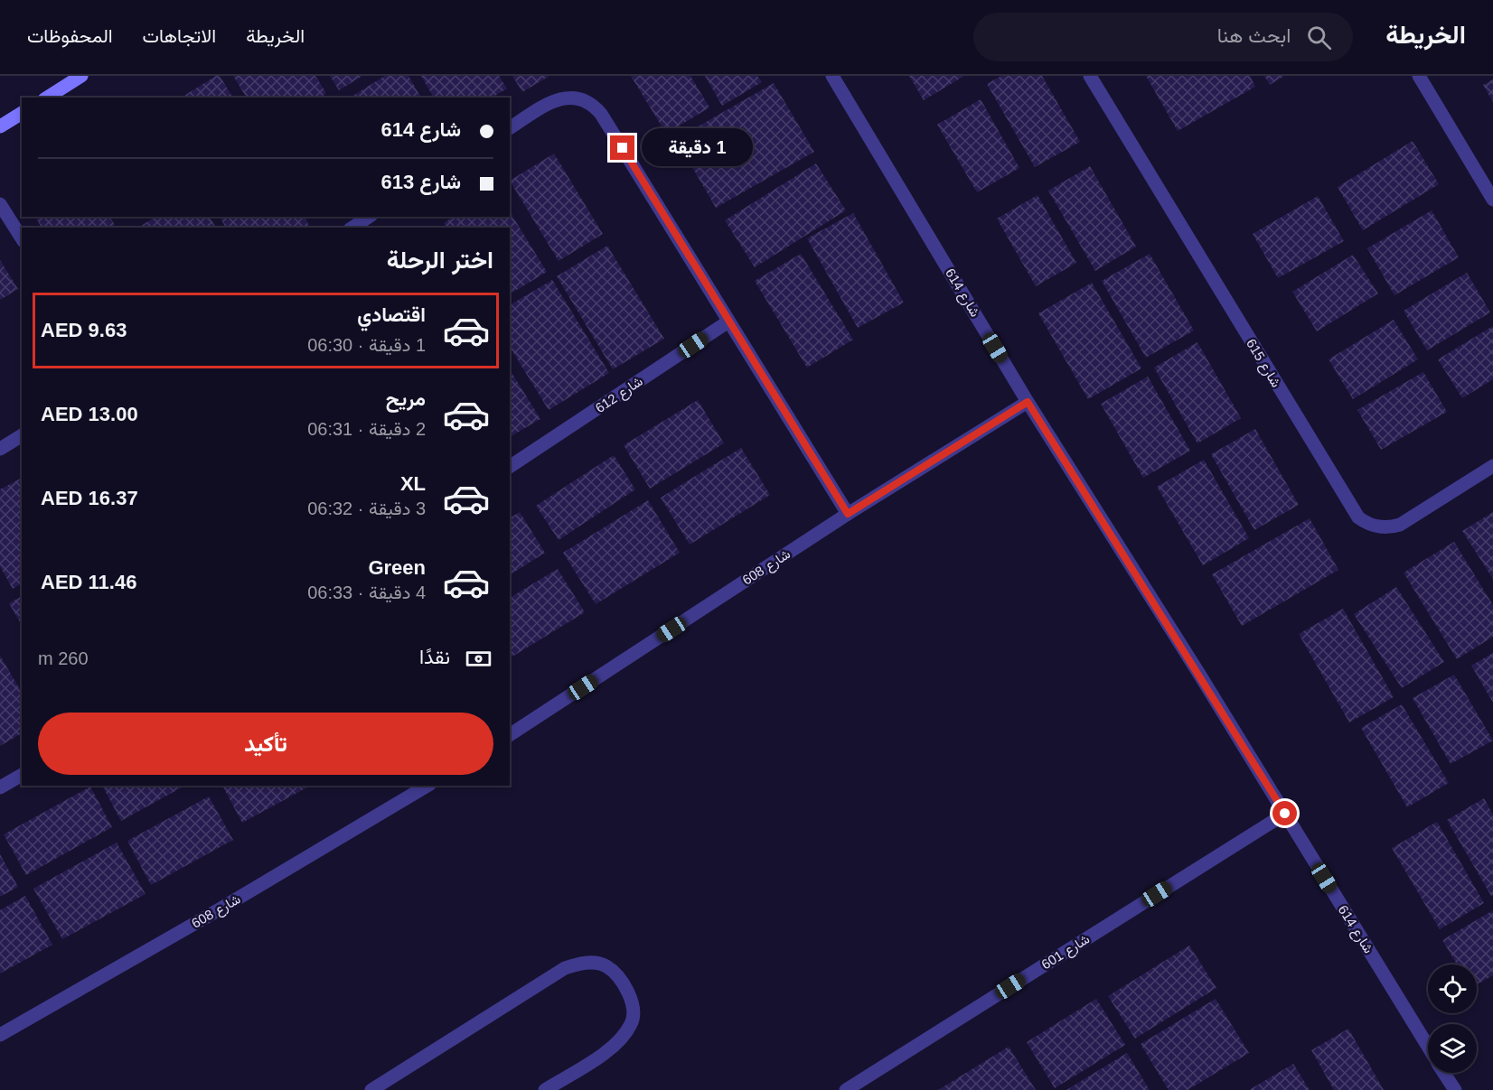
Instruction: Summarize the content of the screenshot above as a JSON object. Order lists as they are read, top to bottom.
{
  "streets": {
    "street": [
      "شارع 614",
      "شارع 615",
      "شارع 612",
      "شارع 608",
      "شارع 601"
    ]
  },
  "crossings": [
    ["شارع 614", "شارع 608"],
    ["شارع 614", "شارع 601"]
  ],
  "page": {
    "header": "الخريطة",
    "search": "ابحث هنا",
    "nav": ["الخريطة", "الاتجاهات", "المحفوظات"],
    "banner": ["شارع 614", "شارع 613"],
    "bubble": "1 دقيقة",
    "heading": "اختر الرحلة",
    "list": [
      {
        "name": "اقتصادي",
        "note": "1 دقيقة · 06:30",
        "value": "AED 9.63"
      },
      {
        "name": "مريح",
        "note": "2 دقيقة · 06:31",
        "value": "AED 13.00"
      },
      {
        "name": "XL",
        "note": "3 دقيقة · 06:32",
        "value": "AED 16.37"
      },
      {
        "name": "Green",
        "note": "4 دقيقة · 06:33",
        "value": "AED 11.46"
      }
    ],
    "pay": ["نقدًا", "260 m"],
    "buttons": "تأكيد"
  }
}
